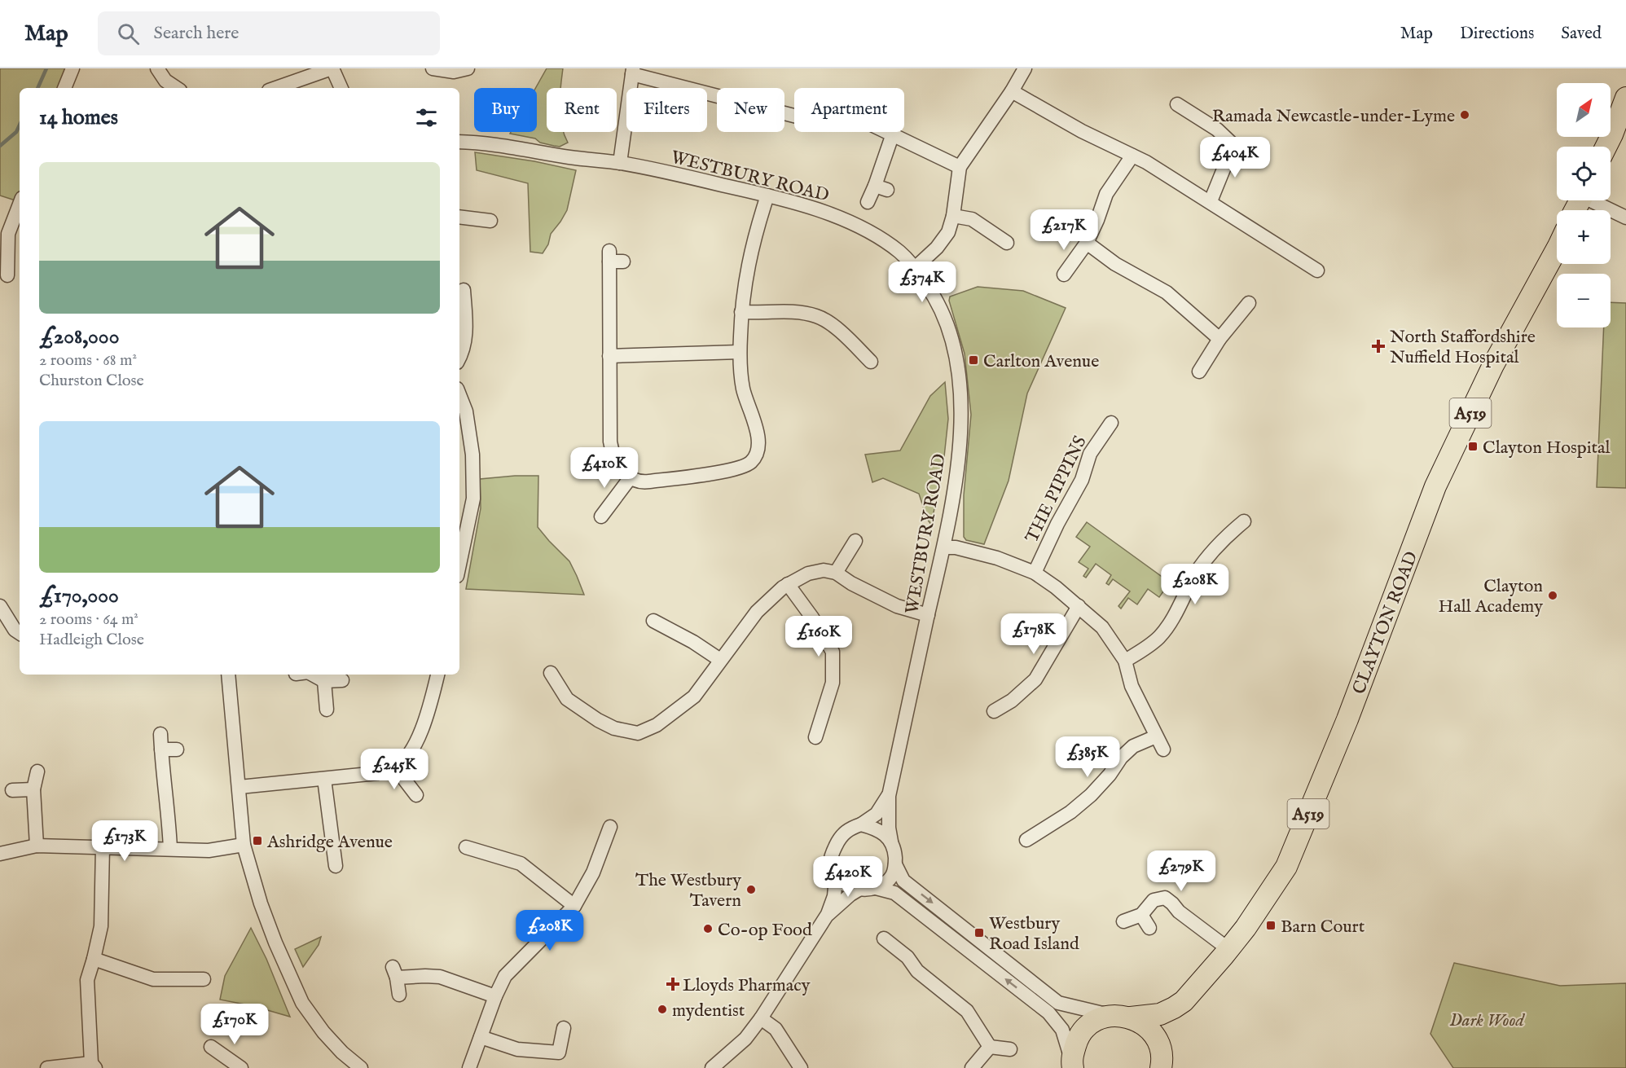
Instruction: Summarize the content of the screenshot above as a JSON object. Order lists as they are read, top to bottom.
{
  "streets": {
    "main road": ["A519", "CLAYTON ROAD"],
    "street": ["WESTBURY ROAD", "THE PIPPINS"]
  },
  "parks": ["Dark Wood"],
  "places": {
    "other": [
      "Ramada Newcastle-under-Lyme",
      "Clayton Hall Academy",
      "The Westbury Tavern",
      "Co-op Food",
      "mydentist"
    ],
    "health": ["North Staffordshire Nuffield Hospital", "Lloyds Pharmacy"],
    "transit": [
      "Carlton Avenue",
      "Clayton Hospital",
      "Ashridge Avenue",
      "Barn Court",
      "Westbury Road Island"
    ]
  },
  "north": "top right",
  "page": {
    "header": "Map",
    "search": "Search here",
    "nav": ["Map", "Directions", "Saved"],
    "map_buttons": ["+", "−"],
    "chip": [
      "Buy",
      "Rent",
      "Filters",
      "New",
      "Apartment"
    ],
    "heading": "14 homes",
    "price": [
      "£404K",
      "£217K",
      "£374K",
      "£410K",
      "£208K",
      "£178K",
      "£160K",
      "£385K",
      "£245K",
      "£173K",
      "£279K",
      "£420K",
      "£208K",
      "£170K"
    ],
    "list": [
      {
        "name": "£208,000",
        "note": "2 rooms · 68 m² · Churston Close"
      },
      {
        "name": "£170,000",
        "note": "2 rooms · 64 m² · Hadleigh Close"
      }
    ]
  }
}
